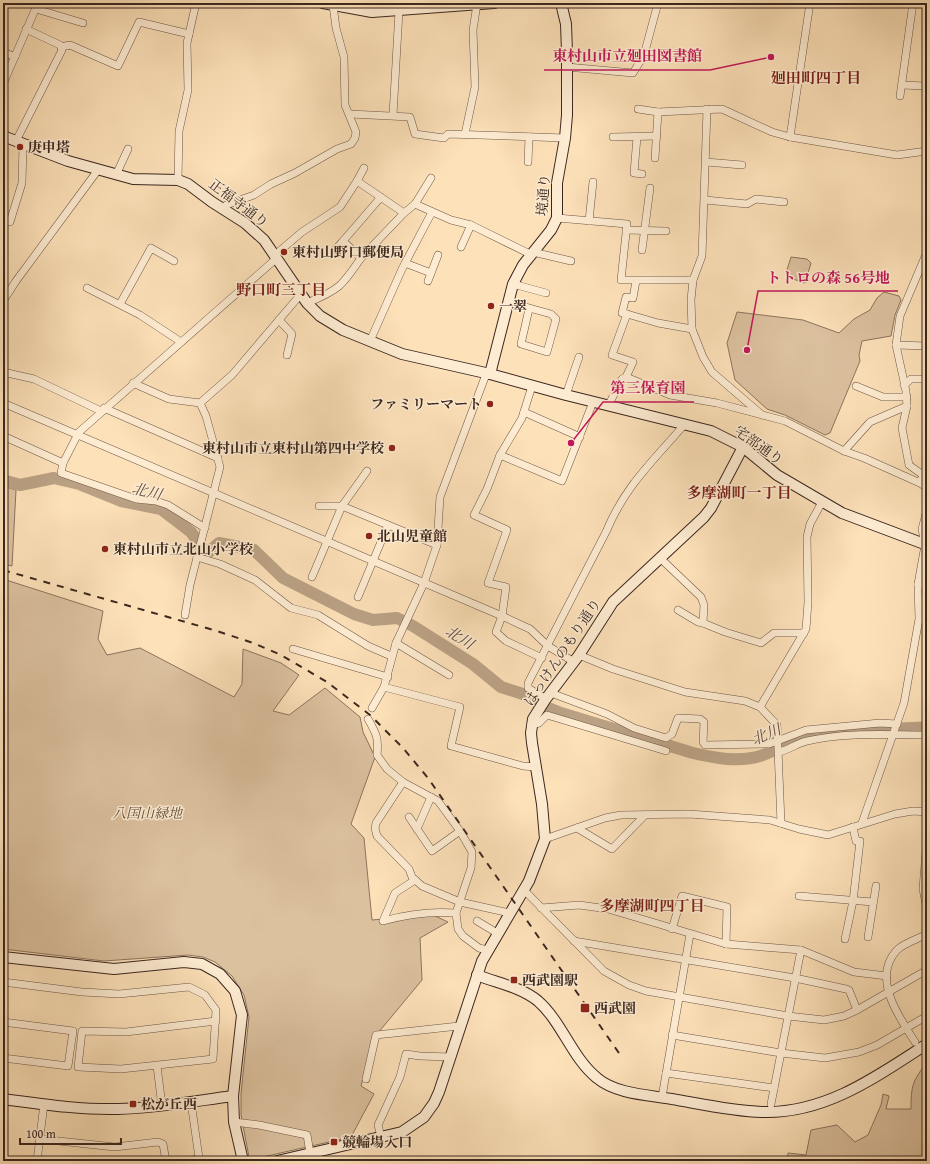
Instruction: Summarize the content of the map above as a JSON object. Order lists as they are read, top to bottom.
{
  "streets": {
    "street": [
      "境通り",
      "正福寺通り",
      "宅部通り",
      "はっけんのもり通り"
    ]
  },
  "crossings": [
    ["境通り", "正福寺通り"],
    ["境通り", "宅部通り"],
    ["正福寺通り", "宅部通り"],
    ["宅部通り", "はっけんのもり通り"]
  ],
  "districts": [
    "廻田町四丁目",
    "野口町三丁目",
    "多摩湖町一丁目",
    "多摩湖町四丁目"
  ],
  "water": ["北川"],
  "parks": ["八国山緑地"],
  "places": {
    "other": [
      "東村山市立廻田図書館",
      "庚申塔",
      "東村山野口郵便局",
      "一翠",
      "トトロの森 56号地",
      "ファミリーマート",
      "第三保育園",
      "東村山市立東村山第四中学校",
      "北山児童館",
      "東村山市立北山小学校"
    ],
    "transit": [
      "西武園駅",
      "西武園",
      "松が丘西",
      "競輪場入口"
    ]
  },
  "scale_bar": "100 m"
}
